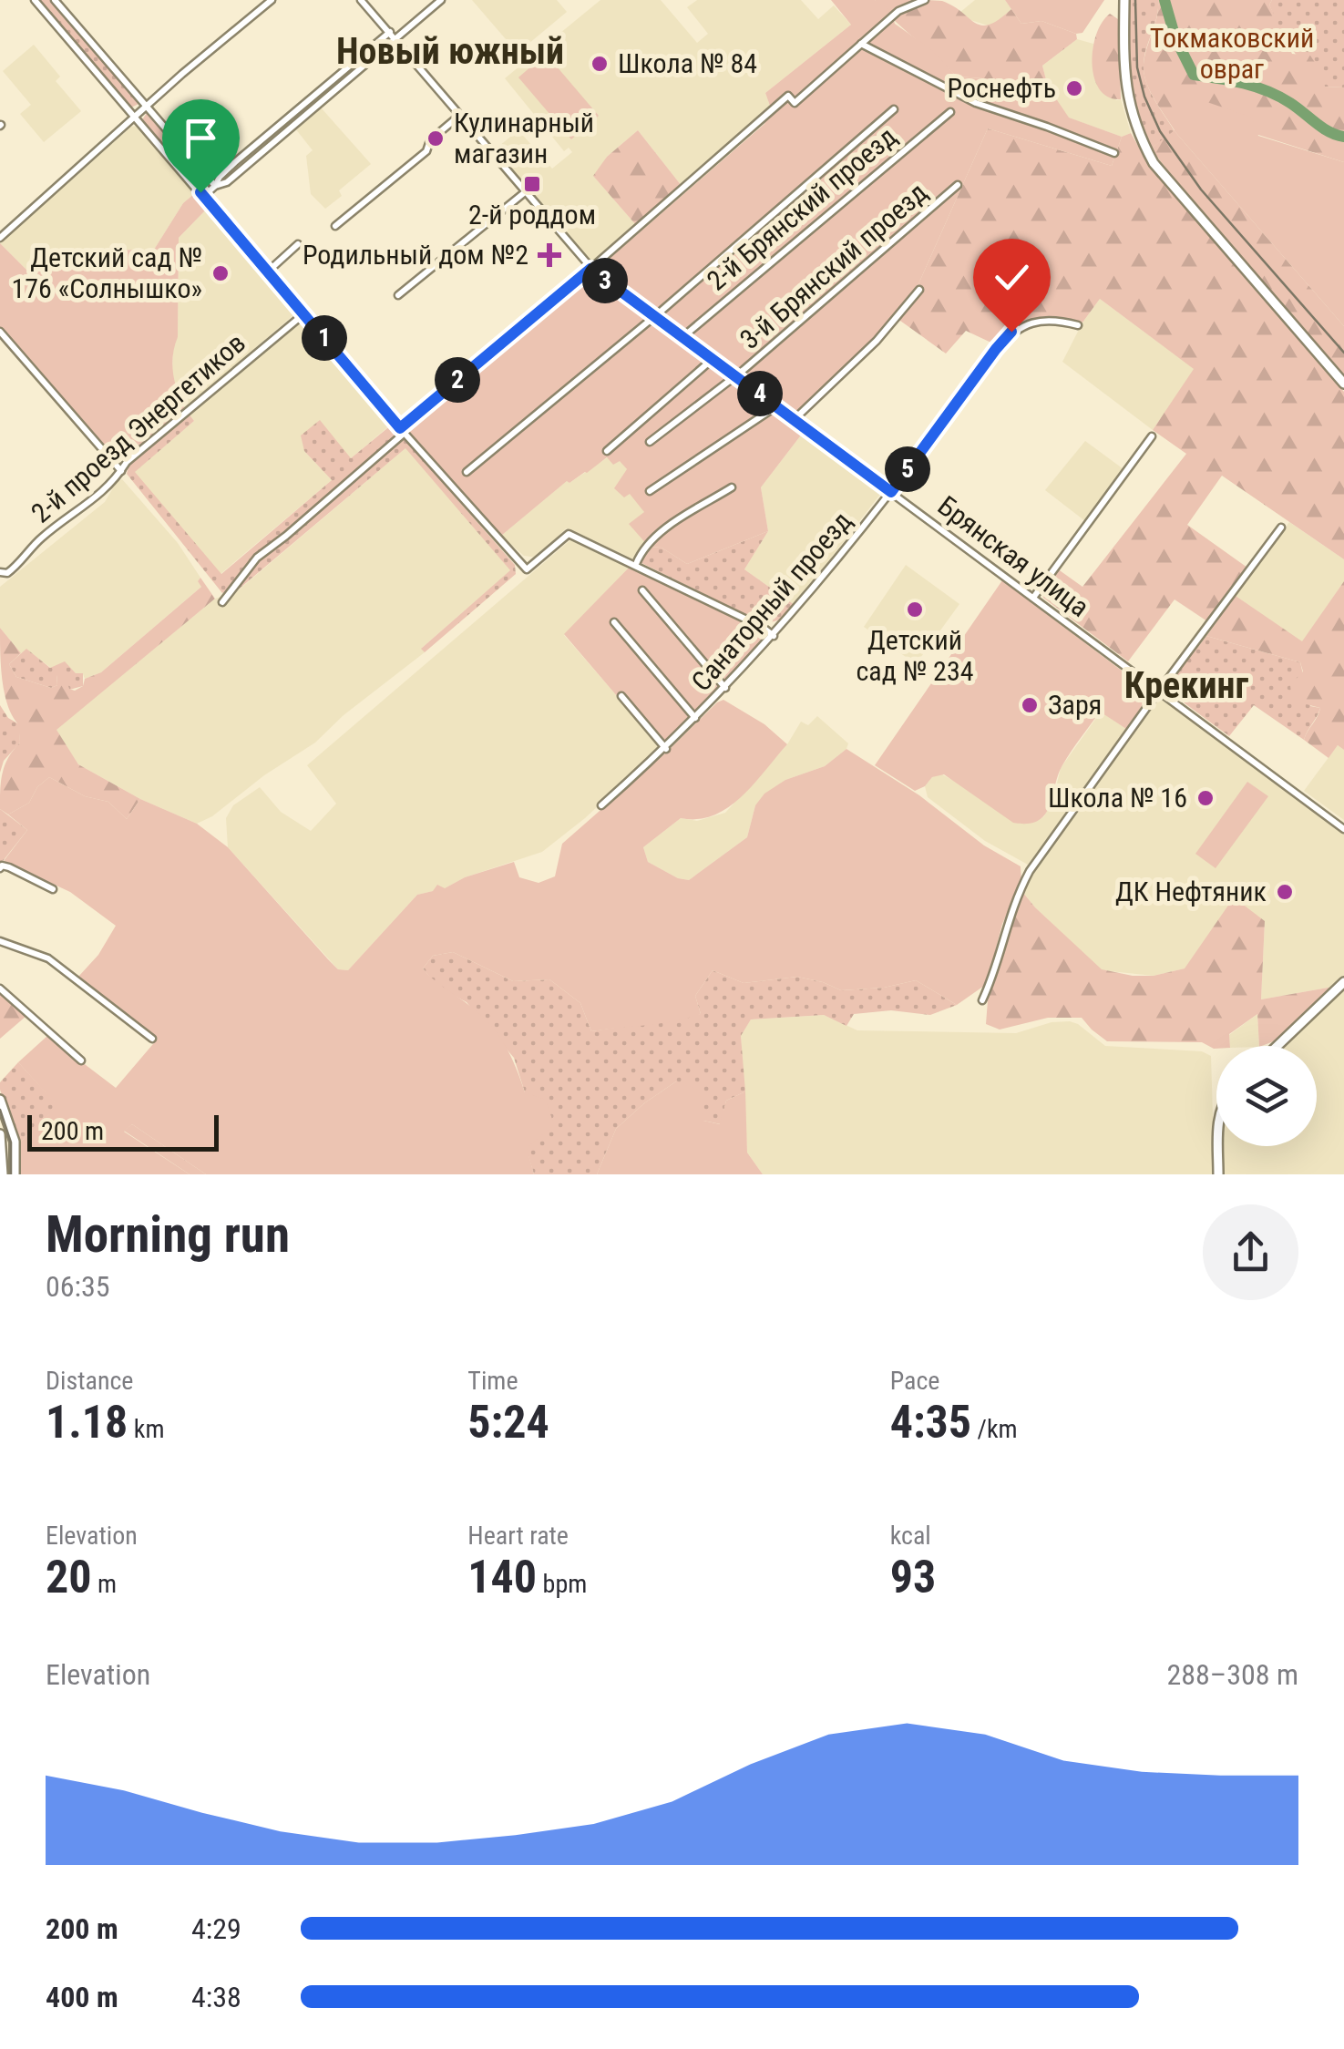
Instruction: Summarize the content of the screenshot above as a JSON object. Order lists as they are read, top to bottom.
{
  "streets": {
    "street": [
      "2-й Брянский проезд",
      "3-й Брянский проезд",
      "2-й проезд Энергетиков",
      "Брянская улица",
      "Санаторный проезд"
    ]
  },
  "crossings": [
    ["2-й Брянский проезд", "Брянская улица"],
    ["3-й Брянский проезд", "Брянская улица"],
    ["Брянская улица", "Санаторный проезд"]
  ],
  "districts": ["Новый южный", "Крекинг"],
  "parks": ["Токмаковский овраг"],
  "places": {
    "other": [
      "Школа № 84",
      "Роснефть",
      "Кулинарный магазин",
      "Детский сад № 176 «Солнышко»",
      "Детский сад № 234",
      "Заря",
      "Школа № 16",
      "ДК Нефтяник"
    ],
    "transit": ["2-й роддом"],
    "health": ["Родильный дом №2"]
  },
  "scale_bar": "200 m",
  "page": {
    "pins": [
      "3",
      "1",
      "2",
      "4",
      "5"
    ],
    "scale": "200 m",
    "heading": ["Morning run", "06:35"],
    "stats": [
      ["Distance", "1.18 km"],
      ["Time", "5:24"],
      ["Pace", "4:35 /km"],
      ["Elevation", "20 m"],
      ["Heart rate", "140 bpm"],
      ["kcal", "93"]
    ],
    "chart": ["Elevation", "288–308 m"],
    "list": [
      {
        "name": "200 m",
        "note": "4:29"
      },
      {
        "name": "400 m",
        "note": "4:38"
      }
    ]
  }
}
